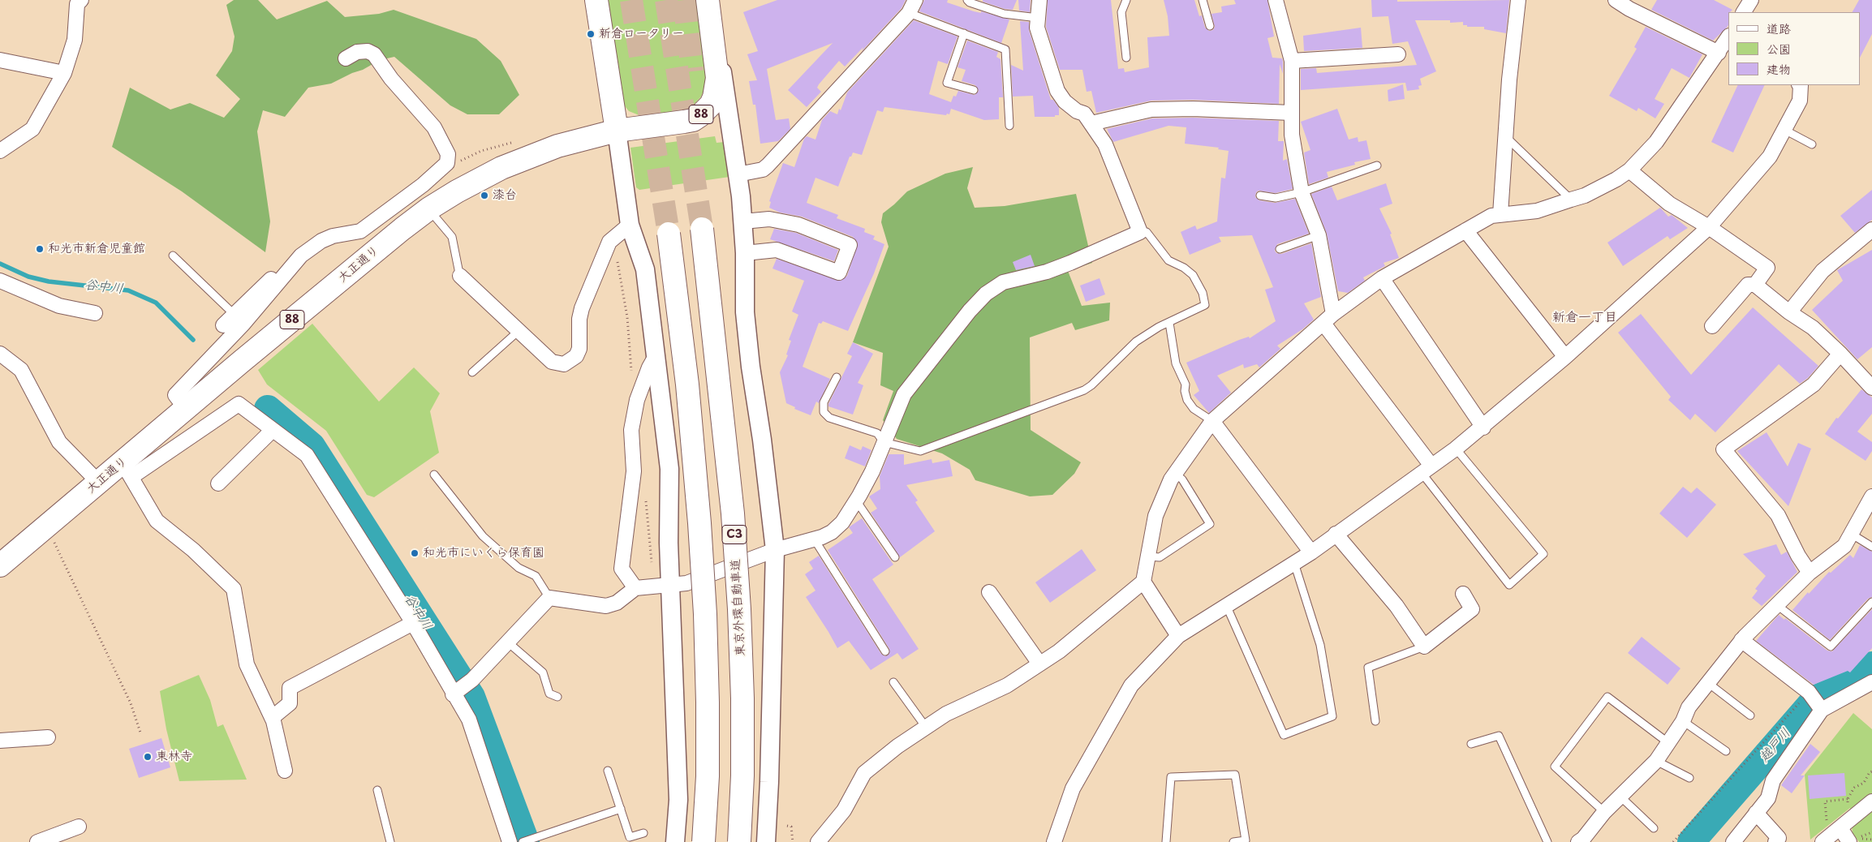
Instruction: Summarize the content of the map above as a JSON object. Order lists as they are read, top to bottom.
{
  "streets": {
    "main road": [
      "88",
      "大正通り",
      "C3",
      "東京外環自動車道"
    ]
  },
  "crossings": [
    ["88", "大正通り"]
  ],
  "districts": ["新倉一丁目"],
  "water": ["谷中川", "越戸川"],
  "places": [
    "新倉ロータリー",
    "漆台",
    "和光市新倉児童館",
    "和光市にいくら保育園",
    "東林寺"
  ],
  "legend": ["道路", "公園", "建物"]
}
